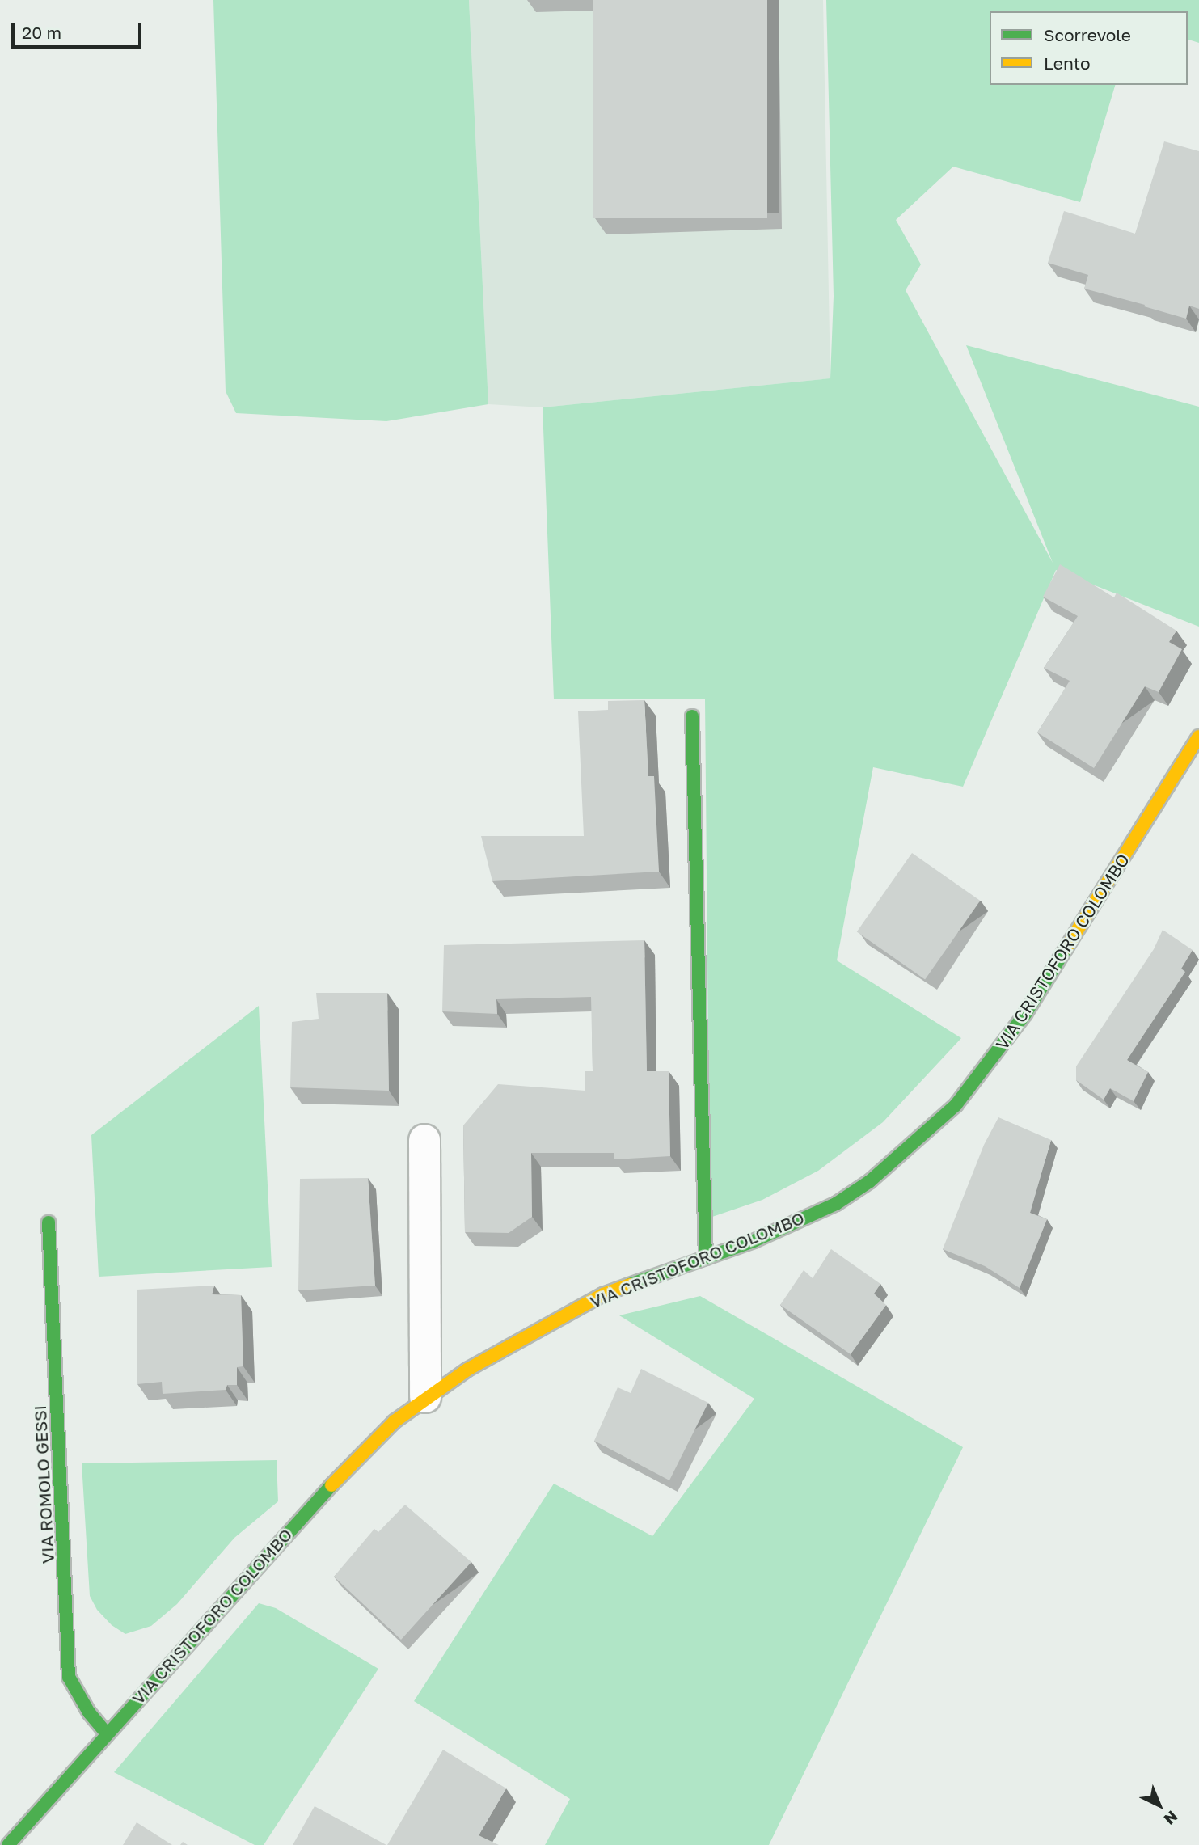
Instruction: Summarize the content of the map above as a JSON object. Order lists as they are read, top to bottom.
{
  "streets": {
    "street": ["VIA CRISTOFORO COLOMBO", "VIA ROMOLO GESSI"]
  },
  "crossings": [
    ["VIA CRISTOFORO COLOMBO", "VIA ROMOLO GESSI"]
  ],
  "legend": ["Scorrevole", "Lento"],
  "scale_bar": "20 m",
  "north": "bottom right"
}
